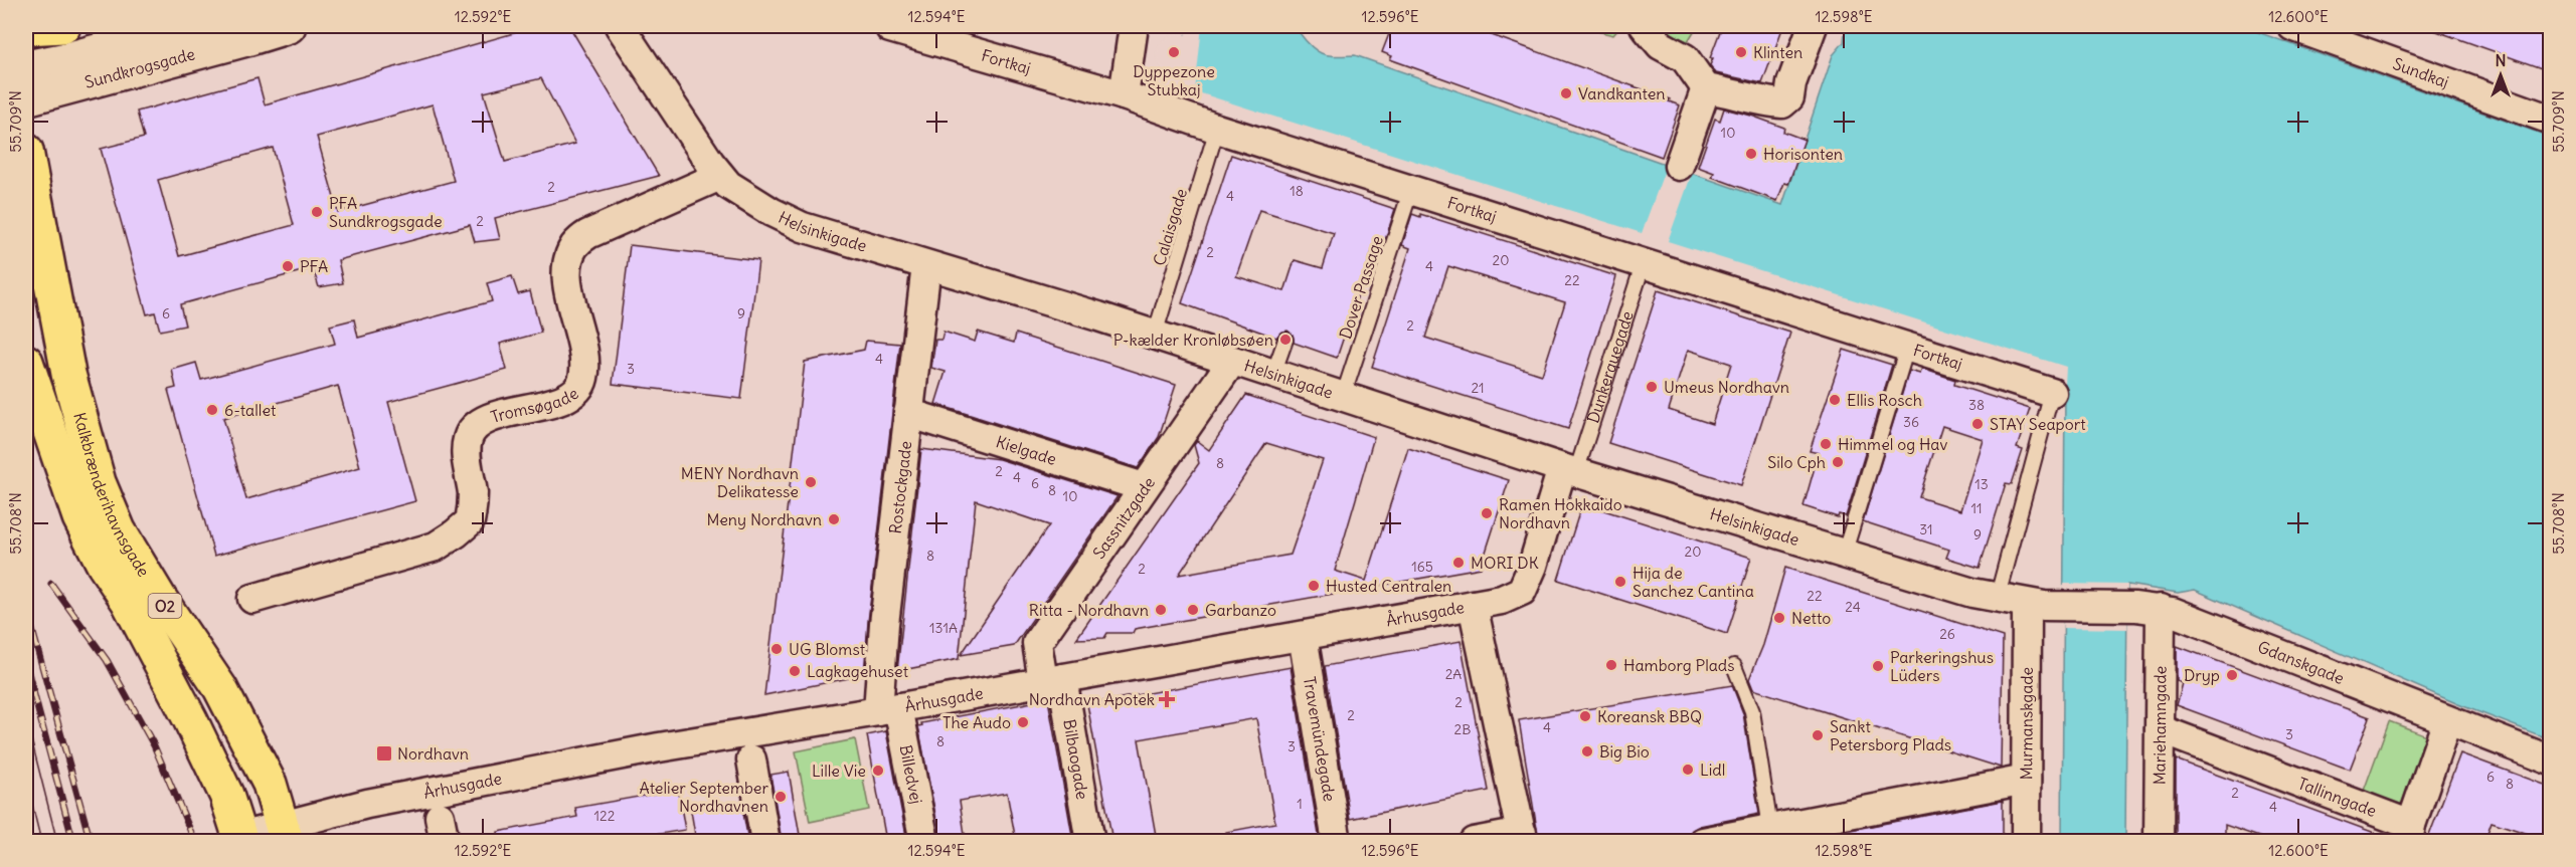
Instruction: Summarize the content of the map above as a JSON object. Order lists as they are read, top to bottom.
{
  "streets": {
    "main road": ["Kalkbrænderihavnsgade", "O2"],
    "street": [
      "Fortkaj",
      "Sundkrogsgade",
      "Sundkaj",
      "Helsinkigade",
      "Tromsøgade",
      "Kielgade",
      "Rostockgade",
      "Sassnitzgade",
      "Århusgade",
      "Gdanskgade",
      "Murmanskgade",
      "Mariehamngade",
      "Travemündegade",
      "Bilbaogade",
      "Billedvej",
      "Tallinngade"
    ],
    "lane": ["Calaisgade", "Dover Passage", "Dunkerquegade"]
  },
  "crossings": [
    ["Fortkaj", "Calaisgade"],
    ["Fortkaj", "Dover Passage"],
    ["Fortkaj", "Dunkerquegade"],
    ["Calaisgade", "Helsinkigade"],
    ["Helsinkigade", "Dover Passage"],
    ["Helsinkigade", "Dunkerquegade"],
    ["Helsinkigade", "Tromsøgade"],
    ["Helsinkigade", "Rostockgade"],
    ["Helsinkigade", "Sassnitzgade"],
    ["Helsinkigade", "Århusgade"],
    ["Helsinkigade", "Gdanskgade"],
    ["Helsinkigade", "Murmanskgade"],
    ["Dunkerquegade", "Århusgade"],
    ["Kielgade", "Rostockgade"],
    ["Kielgade", "Sassnitzgade"],
    ["Rostockgade", "Århusgade"],
    ["Rostockgade", "Billedvej"],
    ["Kalkbrænderihavnsgade", "Århusgade"],
    ["Sassnitzgade", "Århusgade"],
    ["Sassnitzgade", "Bilbaogade"],
    ["Århusgade", "Travemündegade"],
    ["Århusgade", "Bilbaogade"],
    ["Århusgade", "Billedvej"],
    ["Gdanskgade", "Murmanskgade"],
    ["Gdanskgade", "Mariehamngade"],
    ["Gdanskgade", "Tallinngade"],
    ["Mariehamngade", "Tallinngade"]
  ],
  "places": {
    "other": [
      "Dyppezone Stubkaj",
      "Klinten",
      "Vandkanten",
      "Horisonten",
      "PFA Sundkrogsgade",
      "PFA",
      "P-kælder Kronløbsøen",
      "Umeus Nordhavn",
      "Ellis Rosch",
      "6-tallet",
      "STAY Seaport",
      "Himmel og Hav",
      "Silo Cph",
      "MENY Nordhavn Delikatesse",
      "Ramen Hokkaido Nordhavn",
      "Meny Nordhavn",
      "MORI DK",
      "Hija de Sanchez Cantina",
      "Husted Centralen",
      "Ritta - Nordhavn",
      "Garbanzo",
      "Netto",
      "UG Blomst",
      "Hamborg Plads",
      "Parkeringshus Lüders",
      "Lagkagehuset",
      "Dryp",
      "Koreansk BBQ",
      "The Audo",
      "Sankt Petersborg Plads",
      "Big Bio",
      "Lidl",
      "Lille Vie",
      "Atelier September Nordhavnen"
    ],
    "health": ["Nordhavn Apotek"],
    "transit": ["Nordhavn"]
  },
  "house_numbers": [
    "10",
    "2",
    "18",
    "4",
    "2",
    "2",
    "20",
    "4",
    "22",
    "6",
    "9",
    "2",
    "4",
    "3",
    "21",
    "38",
    "36",
    "8",
    "2",
    "4",
    "6",
    "13",
    "8",
    "10",
    "11",
    "31",
    "9",
    "20",
    "8",
    "165",
    "2",
    "22",
    "24",
    "131A",
    "26",
    "2A",
    "2",
    "2",
    "4",
    "2B",
    "3",
    "8",
    "3",
    "6",
    "8",
    "2",
    "1",
    "4",
    "122"
  ],
  "north": "top",
  "coordinates": [
    "12.592°E",
    "12.594°E",
    "12.596°E",
    "12.598°E",
    "12.600°E",
    "55.709°N",
    "55.708°N"
  ]
}
